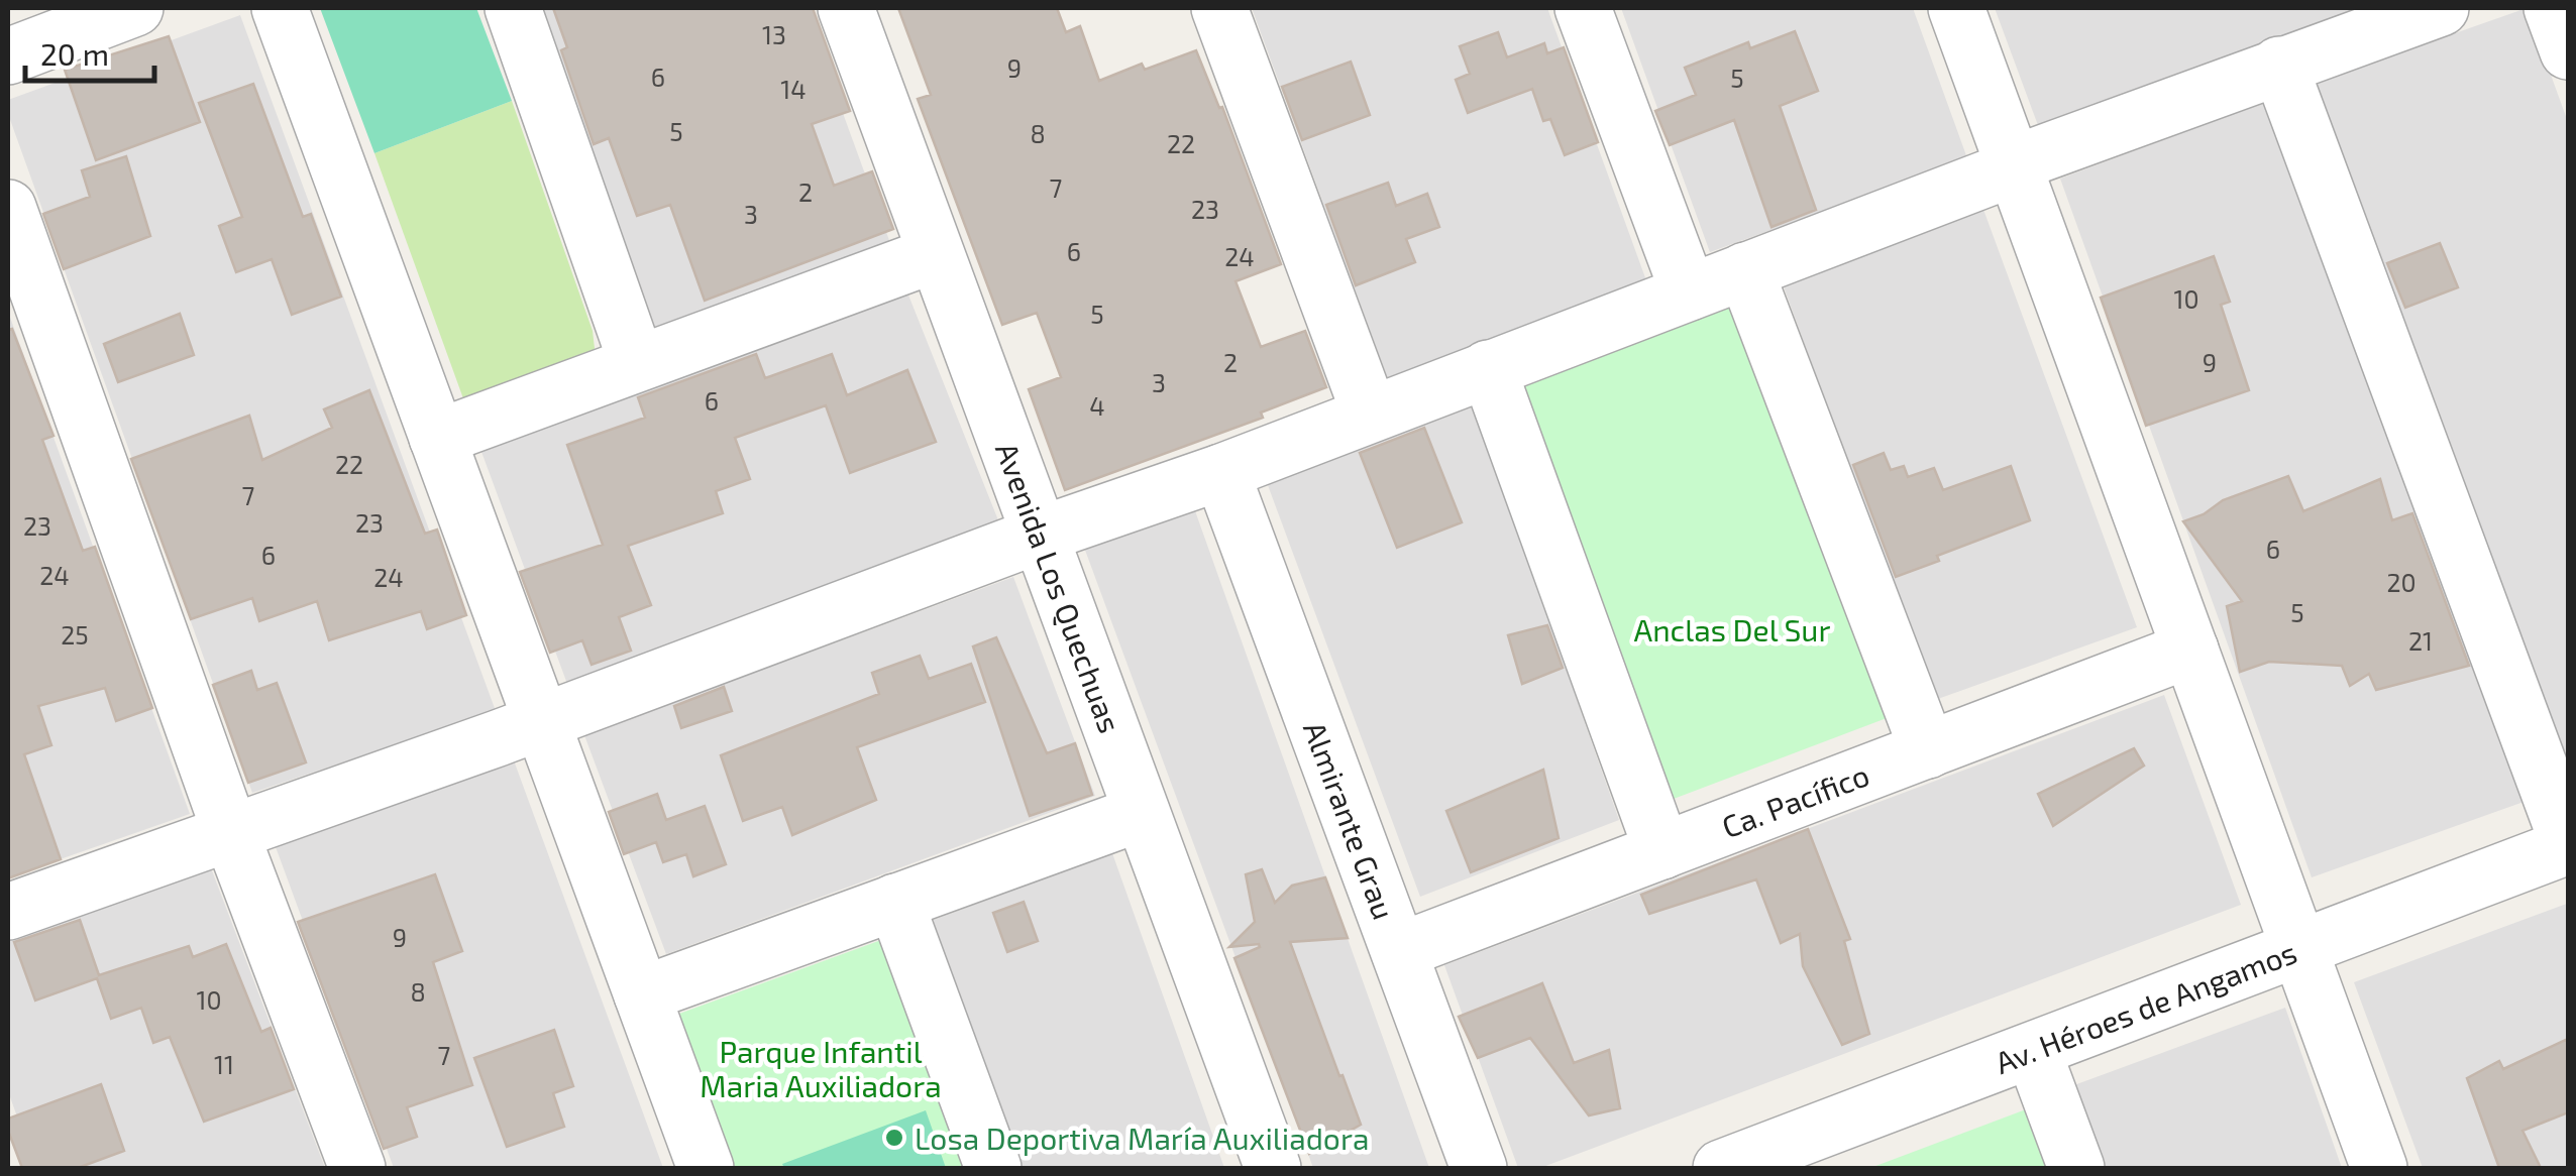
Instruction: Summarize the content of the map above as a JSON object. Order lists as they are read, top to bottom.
{
  "streets": {
    "street": [
      "Avenida Los Quechuas",
      "Ca. Pacífico",
      "Almirante Grau",
      "Av. Héroes de Angamos"
    ]
  },
  "crossings": [
    ["Ca. Pacífico", "Almirante Grau"]
  ],
  "parks": ["Anclas Del Sur", "Parque Infantil Maria Auxiliadora"],
  "places": ["Losa Deportiva María Auxiliadora"],
  "house_numbers": [
    "13",
    "9",
    "6",
    "5",
    "14",
    "5",
    "8",
    "22",
    "7",
    "2",
    "23",
    "3",
    "6",
    "24",
    "10",
    "5",
    "2",
    "9",
    "3",
    "6",
    "4",
    "22",
    "7",
    "23",
    "23",
    "6",
    "6",
    "24",
    "24",
    "20",
    "5",
    "25",
    "21",
    "9",
    "8",
    "10",
    "7",
    "11"
  ],
  "scale_bar": "20 m"
}
